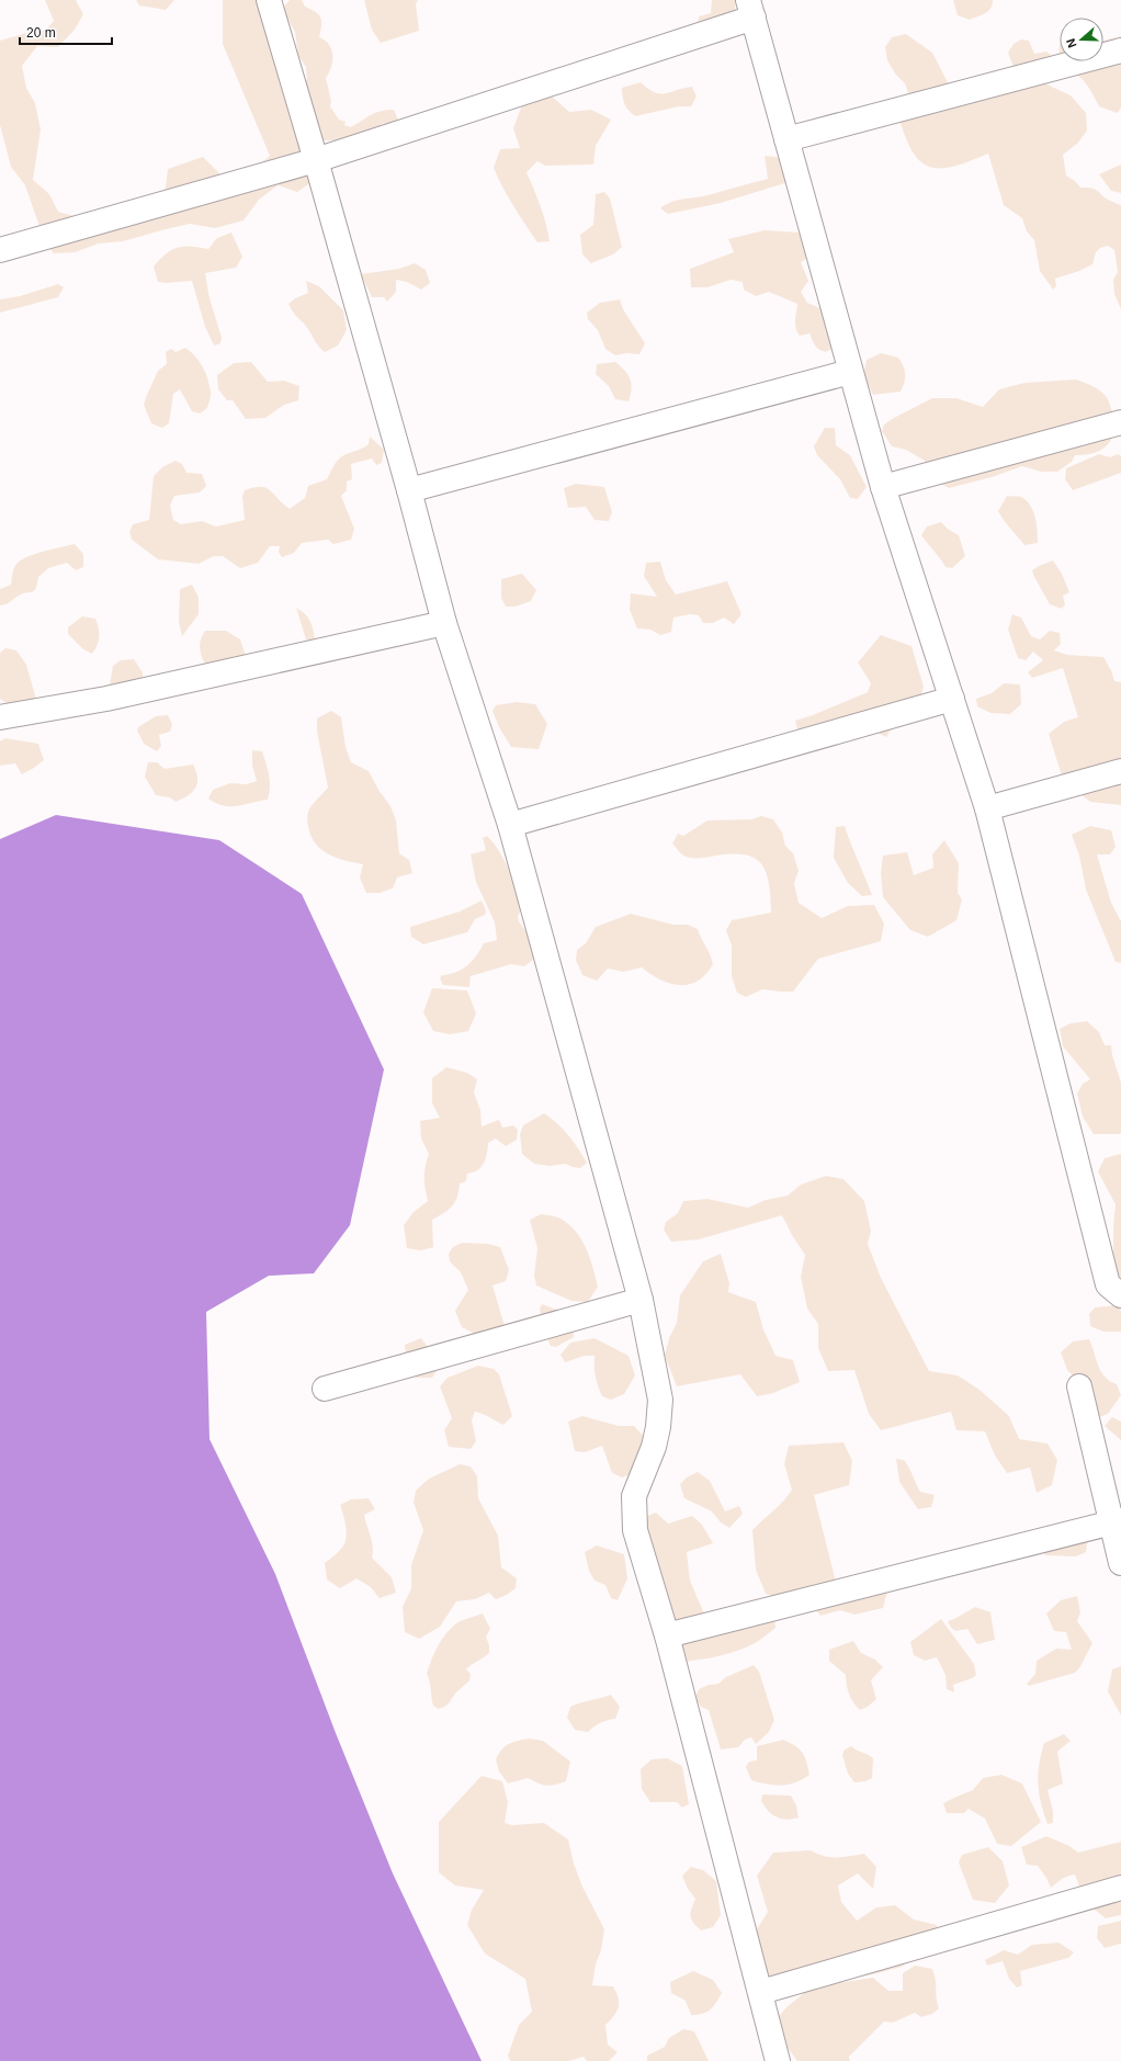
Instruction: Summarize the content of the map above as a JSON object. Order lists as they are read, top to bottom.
{
  "scale_bar": "20 m",
  "north": "left"
}
